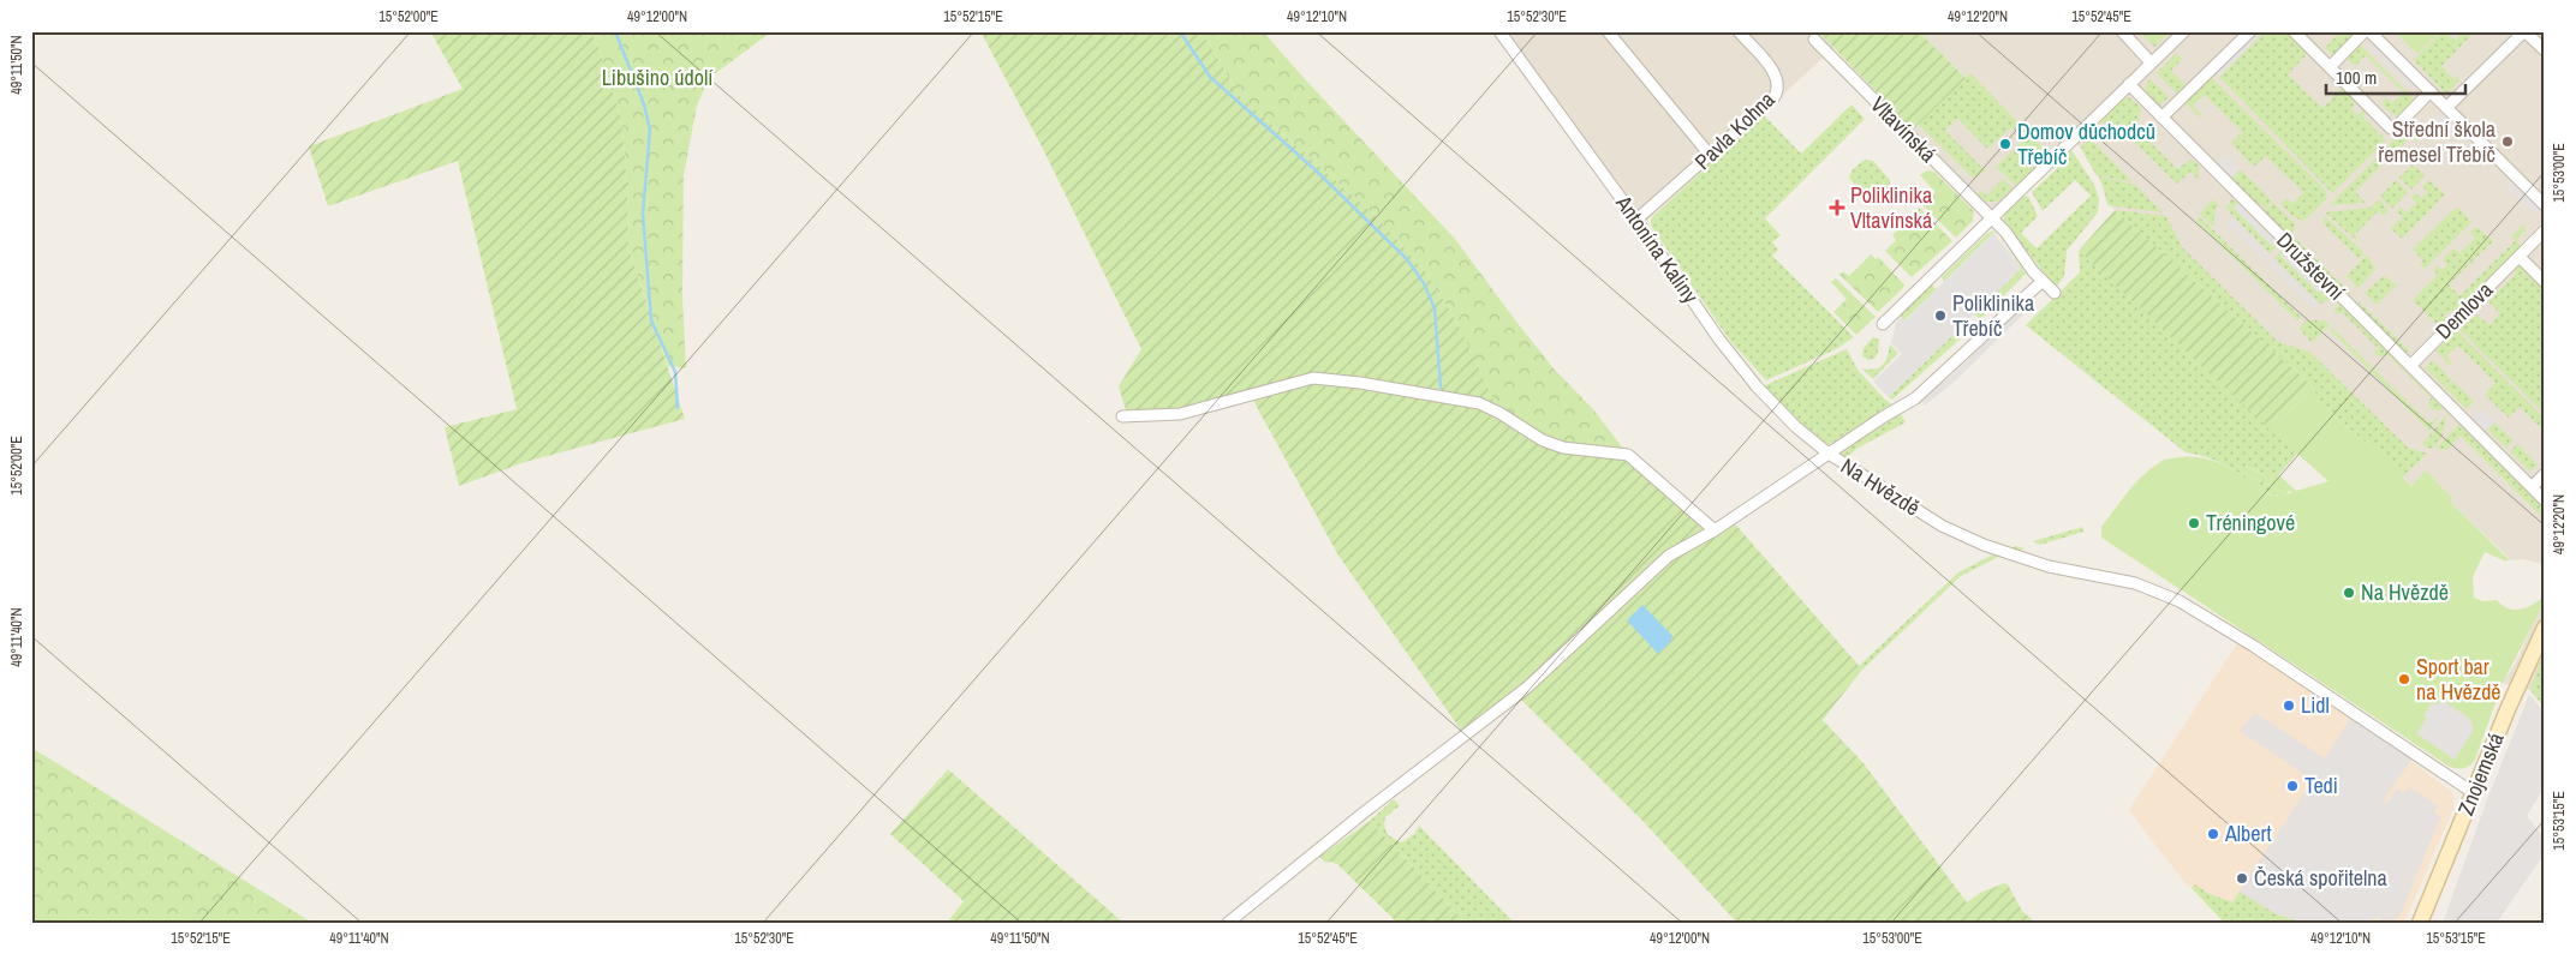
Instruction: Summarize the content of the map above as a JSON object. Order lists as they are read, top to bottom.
{
  "streets": {
    "street": [
      "Vltavínská",
      "Pavla Kohna",
      "Antonína Kaliny",
      "Družstevní",
      "Demlova",
      "Na Hvězdě",
      "Znojemská"
    ]
  },
  "crossings": [
    ["Pavla Kohna", "Antonína Kaliny"],
    ["Antonína Kaliny", "Na Hvězdě"],
    ["Družstevní", "Demlova"],
    ["Na Hvězdě", "Znojemská"]
  ],
  "parks": ["Libušino údolí"],
  "places": {
    "other": [
      "Střední škola řemesel Třebíč",
      "Domov důchodců Třebíč",
      "Poliklinika Třebíč",
      "Tréningové",
      "Na Hvězdě",
      "Sport bar na Hvězdě",
      "Lidl",
      "Tedi",
      "Albert",
      "Česká spořitelna"
    ],
    "health": ["Poliklinika Vltavínská"]
  },
  "scale_bar": "100 m",
  "coordinates": [
    "15°52'00\"E",
    "49°12'00\"N",
    "15°52'15\"E",
    "49°12'10\"N",
    "15°52'30\"E",
    "49°12'20\"N",
    "15°52'45\"E",
    "49°11'50\"N",
    "15°53'00\"E",
    "49°11'40\"N",
    "15°53'15\"E"
  ]
}
